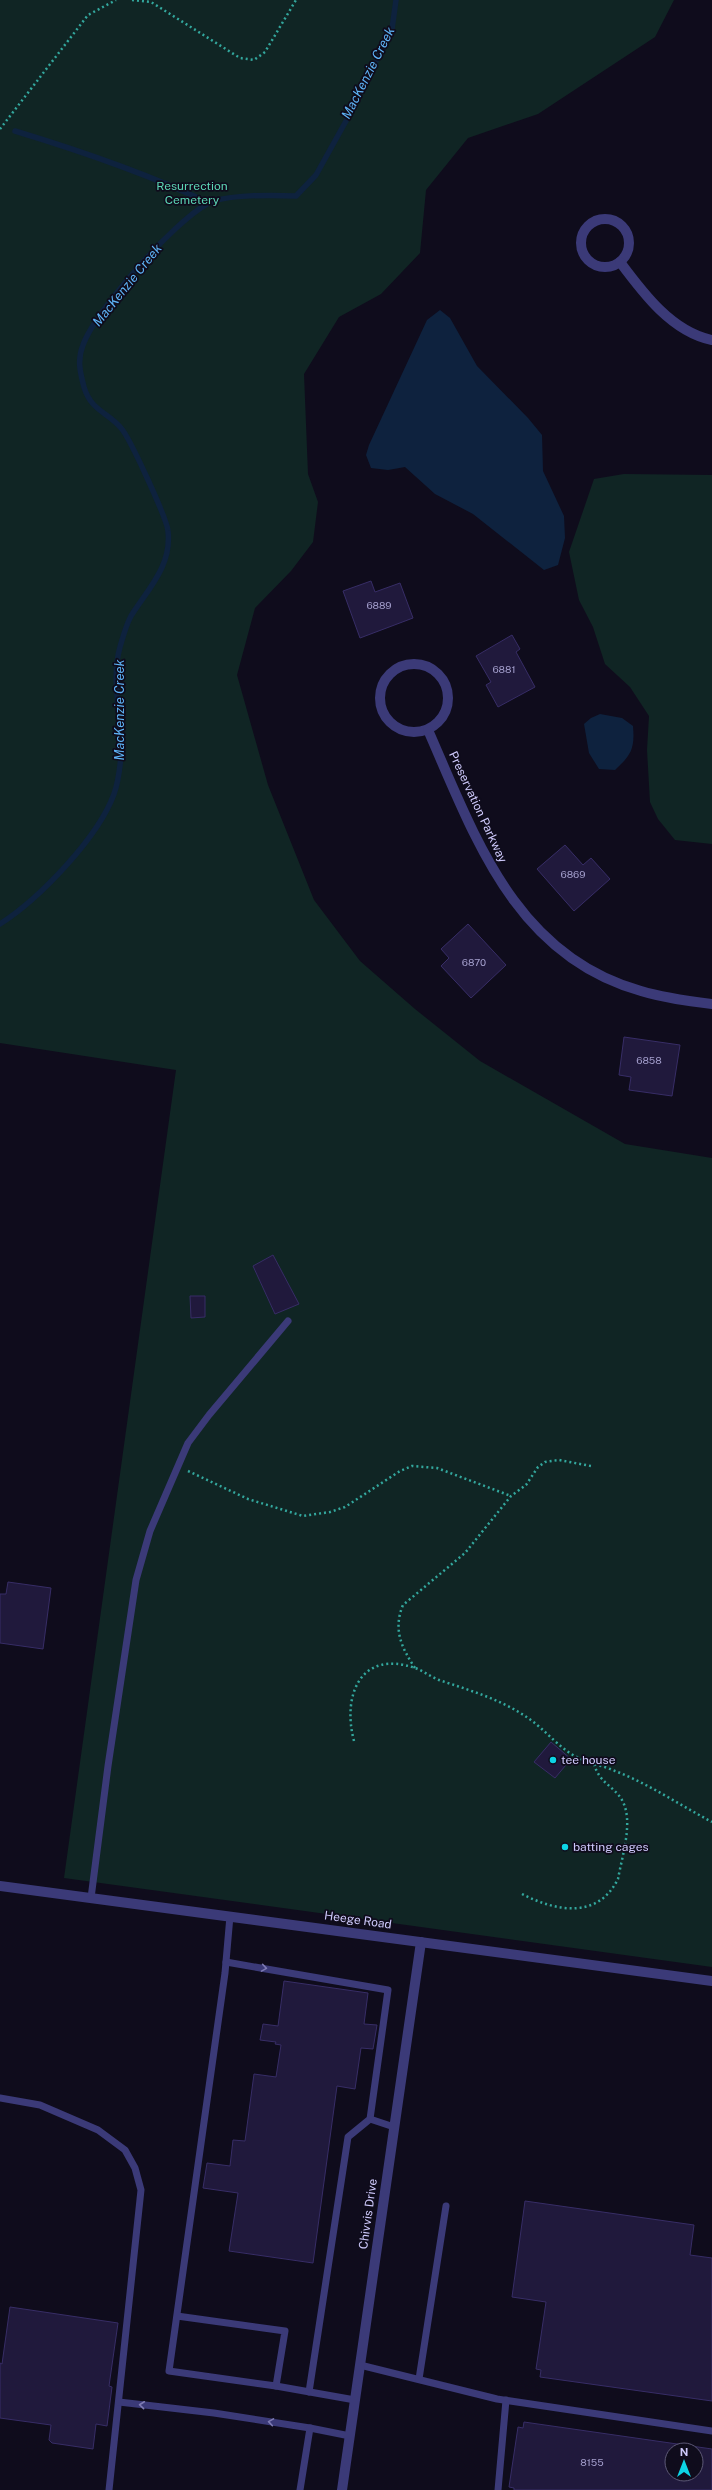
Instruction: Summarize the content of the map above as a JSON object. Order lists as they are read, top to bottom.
{
  "streets": {
    "street": ["Preservation Parkway", "Heege Road", "Chivvis Drive"]
  },
  "crossings": [
    ["Heege Road", "Chivvis Drive"]
  ],
  "water": ["MacKenzie Creek"],
  "parks": ["Resurrection Cemetery"],
  "places": ["tee house", "batting cages"],
  "house_numbers": [
    "6889",
    "6881",
    "6869",
    "6870",
    "6858",
    "8155"
  ],
  "north": "top"
}
